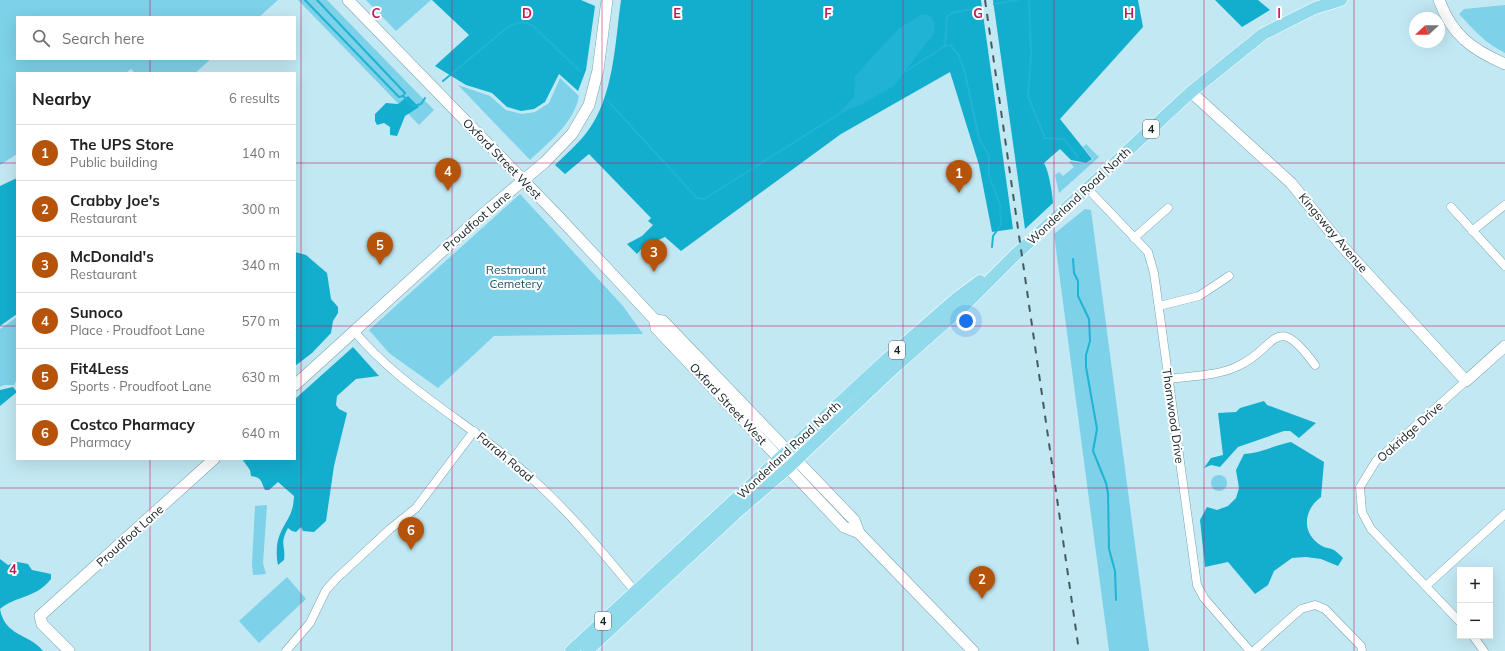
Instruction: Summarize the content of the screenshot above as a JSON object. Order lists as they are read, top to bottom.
{
  "streets": {
    "main road": ["4", "Wonderland Road North"],
    "street": [
      "Oxford Street West",
      "Proudfoot Lane",
      "Kingsway Avenue",
      "Thornwood Drive",
      "Oakridge Drive",
      "Farrah Road"
    ]
  },
  "crossings": [
    ["Oxford Street West", "Wonderland Road North"],
    ["Oxford Street West", "Proudfoot Lane"],
    ["Wonderland Road North", "Kingsway Avenue"],
    ["Wonderland Road North", "Thornwood Drive"],
    ["Wonderland Road North", "Farrah Road"],
    ["Proudfoot Lane", "Farrah Road"],
    ["Kingsway Avenue", "Oakridge Drive"]
  ],
  "parks": ["Restmount Cemetery"],
  "north": "left",
  "page": {
    "search": "Search here",
    "heading": ["Nearby", "6 results"],
    "list": [
      {
        "mark": "1",
        "name": "The UPS Store",
        "note": "Public building",
        "value": "140 m"
      },
      {
        "mark": "2",
        "name": "Crabby Joe's",
        "note": "Restaurant",
        "value": "300 m"
      },
      {
        "mark": "3",
        "name": "McDonald's",
        "note": "Restaurant",
        "value": "340 m"
      },
      {
        "mark": "4",
        "name": "Sunoco",
        "note": "Place · Proudfoot Lane",
        "value": "570 m"
      },
      {
        "mark": "5",
        "name": "Fit4Less",
        "note": "Sports · Proudfoot Lane",
        "value": "630 m"
      },
      {
        "mark": "6",
        "name": "Costco Pharmacy",
        "note": "Pharmacy",
        "value": "640 m"
      }
    ],
    "pins": [
      "4",
      "1",
      "5",
      "3",
      "6",
      "2"
    ],
    "map_buttons": ["+", "−"]
  },
  "grid": {
    "columns": [
      "C",
      "D",
      "E",
      "F",
      "G",
      "H",
      "I"
    ],
    "rows": ["4"]
  }
}
